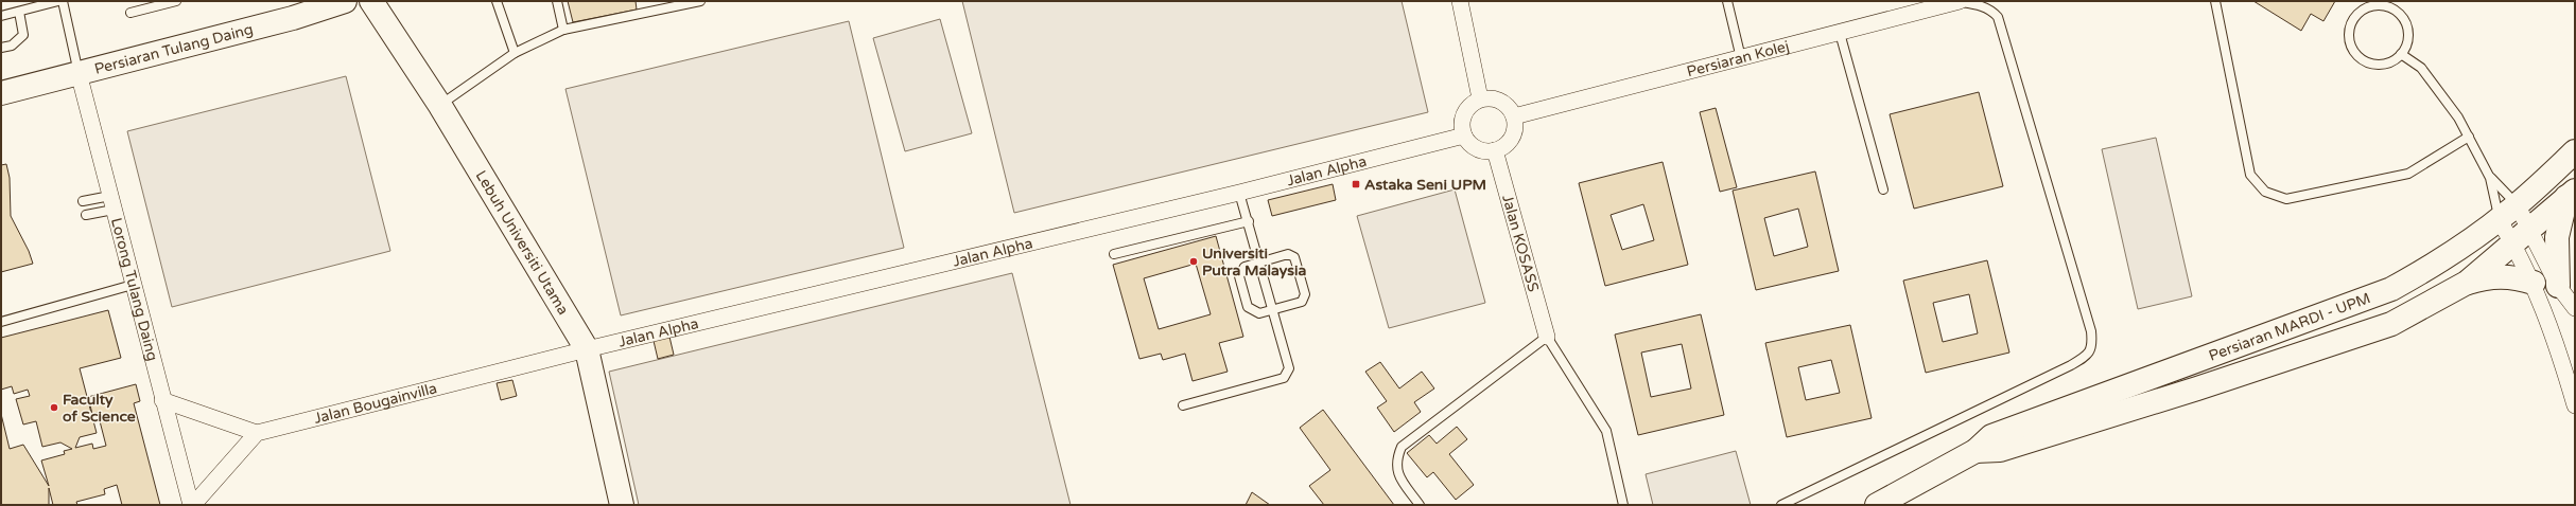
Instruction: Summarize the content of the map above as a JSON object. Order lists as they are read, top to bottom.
{
  "streets": {
    "street": [
      "Persiaran Tulang Daing",
      "Persiaran Kolej",
      "Jalan Alpha",
      "Lebuh Universiti Utama",
      "Jalan KOSASS",
      "Lorong Tulang Daing",
      "Persiaran MARDI - UPM",
      "Jalan Bougainvilla"
    ]
  },
  "crossings": [
    ["Persiaran Tulang Daing", "Lorong Tulang Daing"],
    ["Persiaran Kolej", "Jalan Alpha"],
    ["Persiaran Kolej", "Jalan KOSASS"],
    ["Jalan Alpha", "Lebuh Universiti Utama"],
    ["Jalan Alpha", "Jalan KOSASS"],
    ["Jalan Alpha", "Jalan Bougainvilla"],
    ["Lebuh Universiti Utama", "Jalan Bougainvilla"]
  ],
  "places": {
    "transit": ["Astaka Seni UPM"],
    "other": ["Universiti Putra Malaysia", "Faculty of Science"]
  }
}
